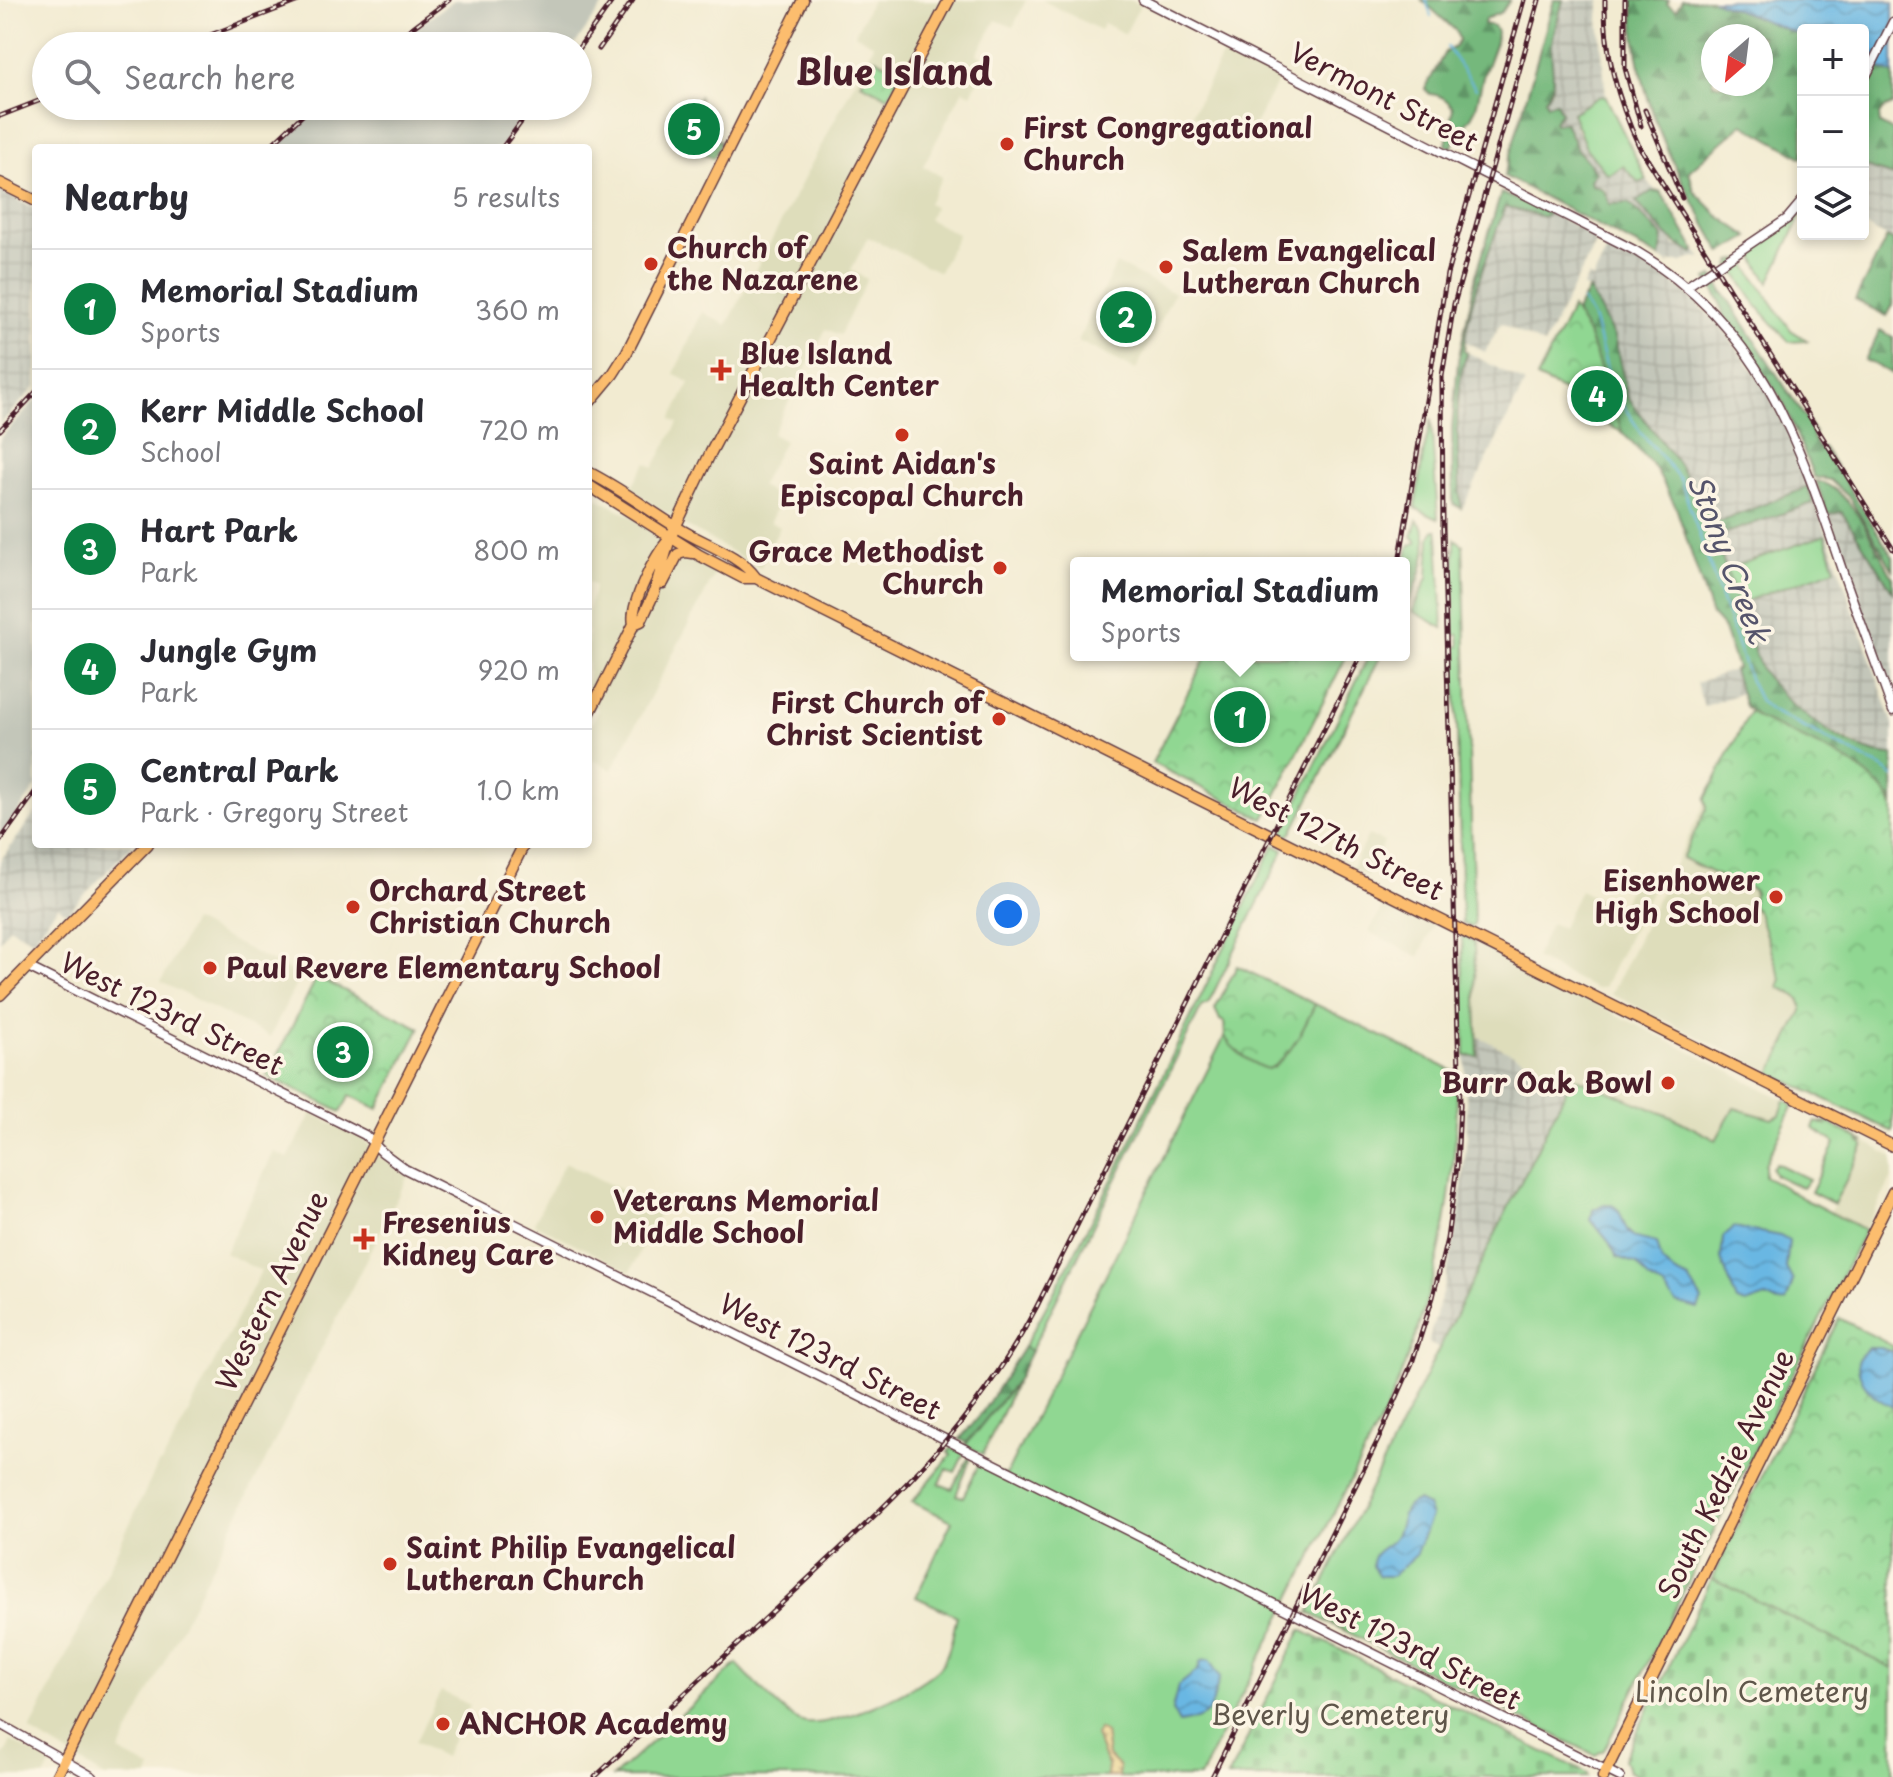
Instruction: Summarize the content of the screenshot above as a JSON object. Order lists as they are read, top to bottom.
{
  "streets": {
    "main road": ["West 127th Street", "Western Avenue", "South Kedzie Avenue"],
    "street": ["Vermont Street", "West 123rd Street"]
  },
  "crossings": [
    ["West 123rd Street", "Western Avenue"],
    ["West 123rd Street", "South Kedzie Avenue"]
  ],
  "districts": ["Blue Island"],
  "water": ["Stony Creek"],
  "parks": ["Lincoln Cemetery", "Beverly Cemetery"],
  "places": {
    "other": [
      "First Congregational Church",
      "Church of the Nazarene",
      "Salem Evangelical Lutheran Church",
      "Saint Aidan's Episcopal Church",
      "Grace Methodist Church",
      "First Church of Christ Scientist",
      "Eisenhower High School",
      "Orchard Street Christian Church",
      "Paul Revere Elementary School",
      "Burr Oak Bowl",
      "Veterans Memorial Middle School",
      "Saint Philip Evangelical Lutheran Church",
      "ANCHOR Academy"
    ],
    "health": ["Blue Island Health Center", "Fresenius Kidney Care"]
  },
  "north": "bottom left",
  "page": {
    "map_buttons": ["+", "−"],
    "search": "Search here",
    "pins": [
      "5",
      "2",
      "4",
      "1",
      "3"
    ],
    "heading": ["Nearby", "5 results"],
    "list": [
      {
        "mark": "1",
        "name": "Memorial Stadium",
        "note": "Sports",
        "value": "360 m"
      },
      {
        "mark": "2",
        "name": "Kerr Middle School",
        "note": "School",
        "value": "720 m"
      },
      {
        "mark": "3",
        "name": "Hart Park",
        "note": "Park",
        "value": "800 m"
      },
      {
        "mark": "4",
        "name": "Jungle Gym",
        "note": "Park",
        "value": "920 m"
      },
      {
        "mark": "5",
        "name": "Central Park",
        "note": "Park · Gregory Street",
        "value": "1.0 km"
      }
    ],
    "popup": ["Memorial Stadium", "Sports"]
  }
}
